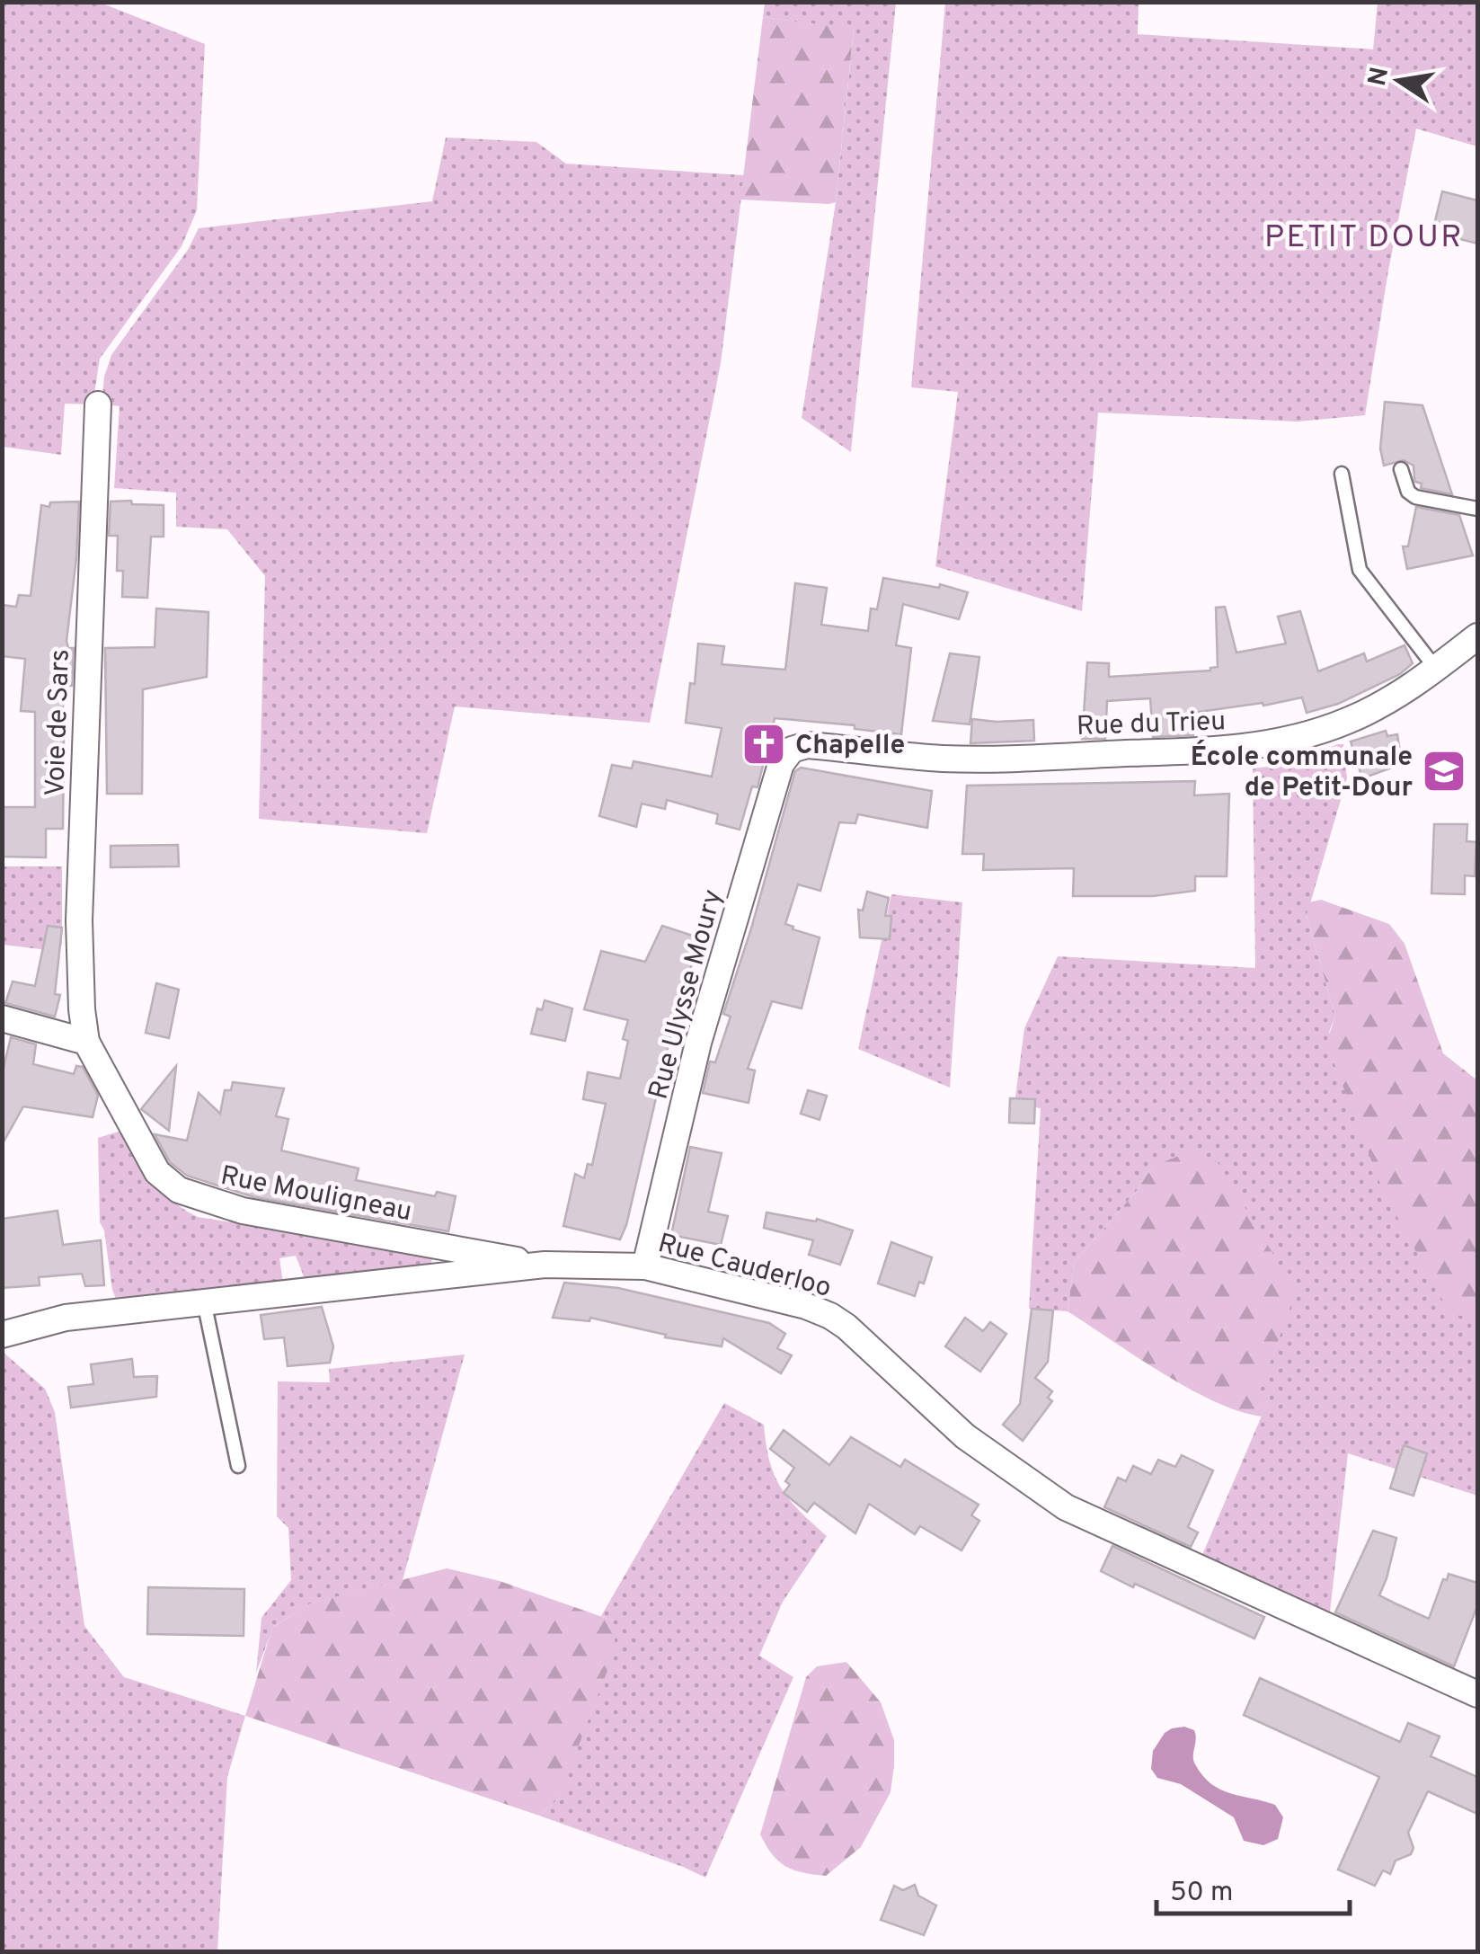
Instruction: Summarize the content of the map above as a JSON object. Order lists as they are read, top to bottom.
{
  "streets": {
    "street": [
      "Voie de Sars",
      "Rue du Trieu",
      "Rue Ulysse Moury",
      "Rue Mouligneau",
      "Rue Cauderloo"
    ]
  },
  "crossings": [
    ["Voie de Sars", "Rue Mouligneau"],
    ["Rue du Trieu", "Rue Ulysse Moury"],
    ["Rue Ulysse Moury", "Rue Cauderloo"],
    ["Rue Mouligneau", "Rue Cauderloo"]
  ],
  "districts": ["PETIT DOUR"],
  "places": {
    "church": ["Chapelle"],
    "school or university": ["École communale de Petit-Dour"]
  },
  "scale_bar": "50 m",
  "north": "left"
}
